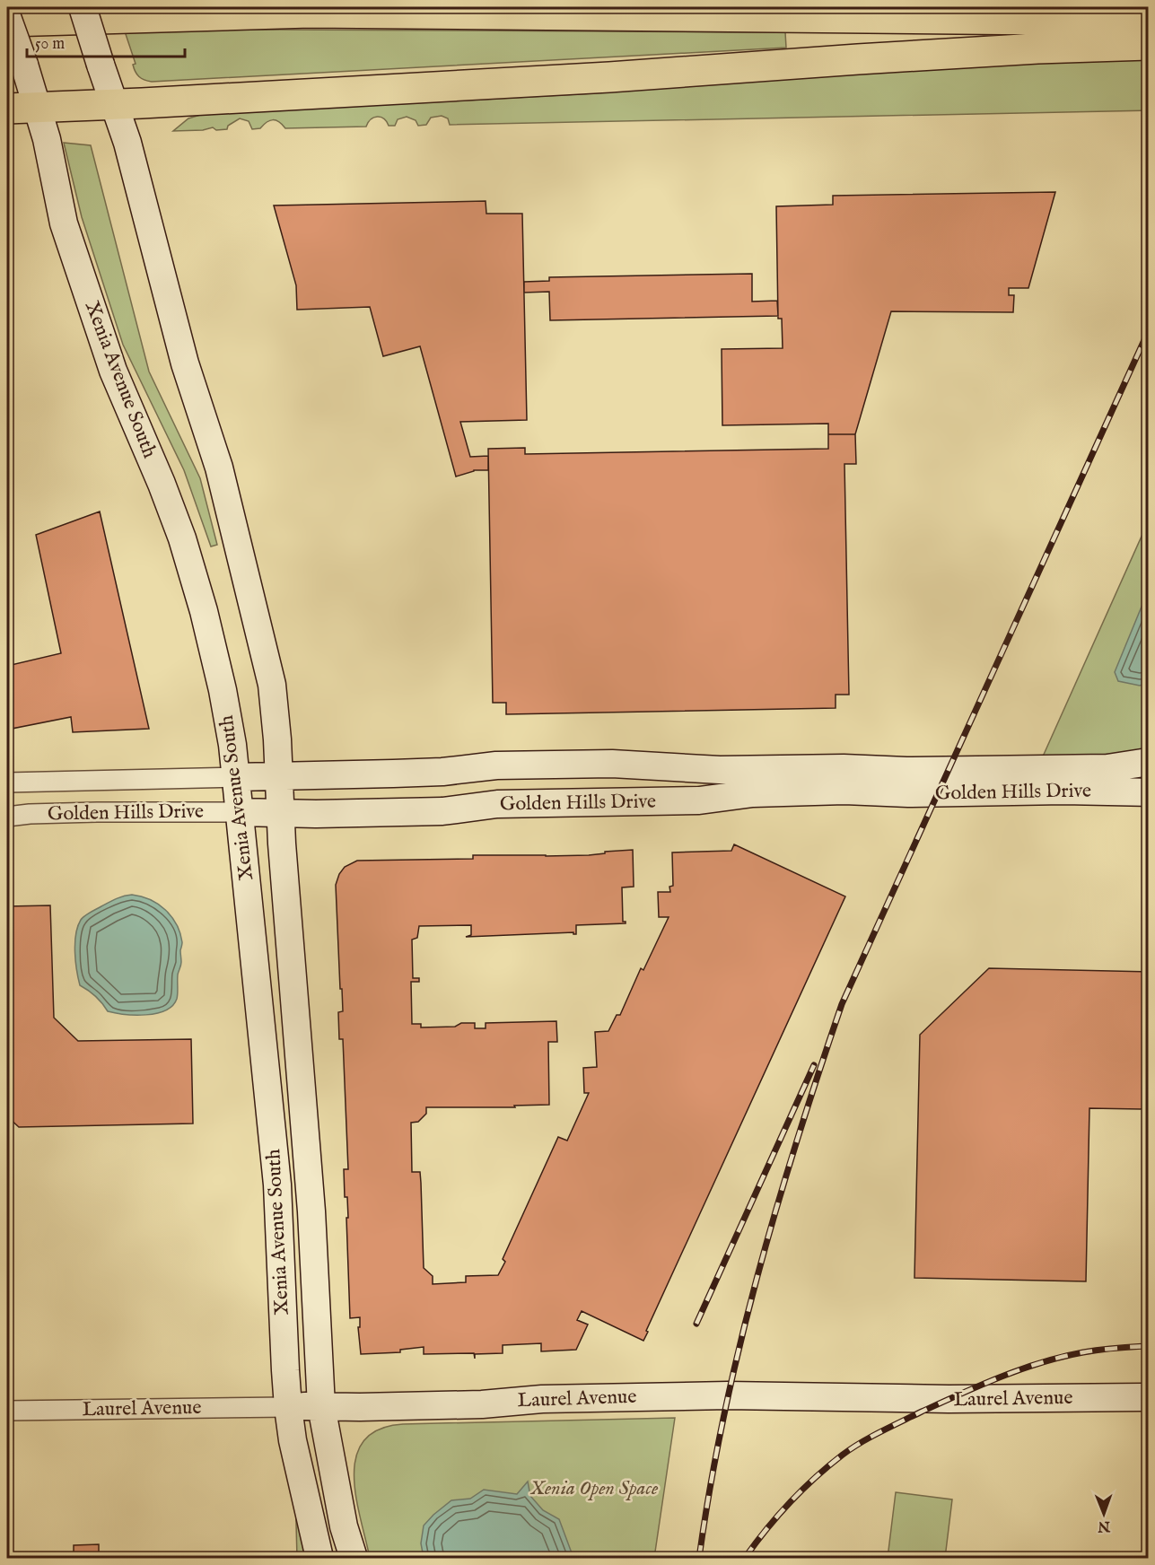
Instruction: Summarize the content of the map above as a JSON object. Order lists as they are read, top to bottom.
{
  "streets": {
    "street": ["Xenia Avenue South", "Golden Hills Drive", "Laurel Avenue"]
  },
  "crossings": [
    ["Xenia Avenue South", "Golden Hills Drive"],
    ["Xenia Avenue South", "Laurel Avenue"]
  ],
  "parks": ["Xenia Open Space"],
  "scale_bar": "50 m",
  "north": "bottom"
}
